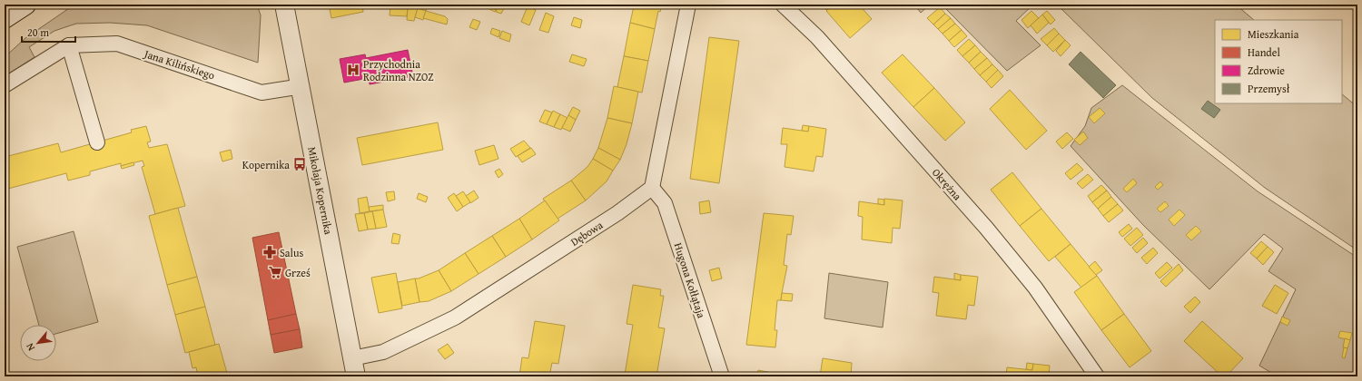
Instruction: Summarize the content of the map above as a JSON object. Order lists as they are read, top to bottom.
{
  "streets": {
    "street": [
      "Jana Kilińskiego",
      "Okrężna",
      "Mikołaja Kopernika",
      "Dębowa",
      "Hugona Kołłątaja"
    ]
  },
  "crossings": [
    ["Jana Kilińskiego", "Mikołaja Kopernika"],
    ["Mikołaja Kopernika", "Dębowa"],
    ["Dębowa", "Hugona Kołłątaja"]
  ],
  "places": {
    "hospital": ["Przychodnia Rodzinna NZOZ"],
    "bus stop": ["Kopernika"],
    "pharmacy": ["Salus"],
    "supermarket": ["Grześ"]
  },
  "legend": [
    "Mieszkania",
    "Handel",
    "Zdrowie",
    "Przemysł"
  ],
  "scale_bar": "20 m",
  "north": "bottom left"
}
